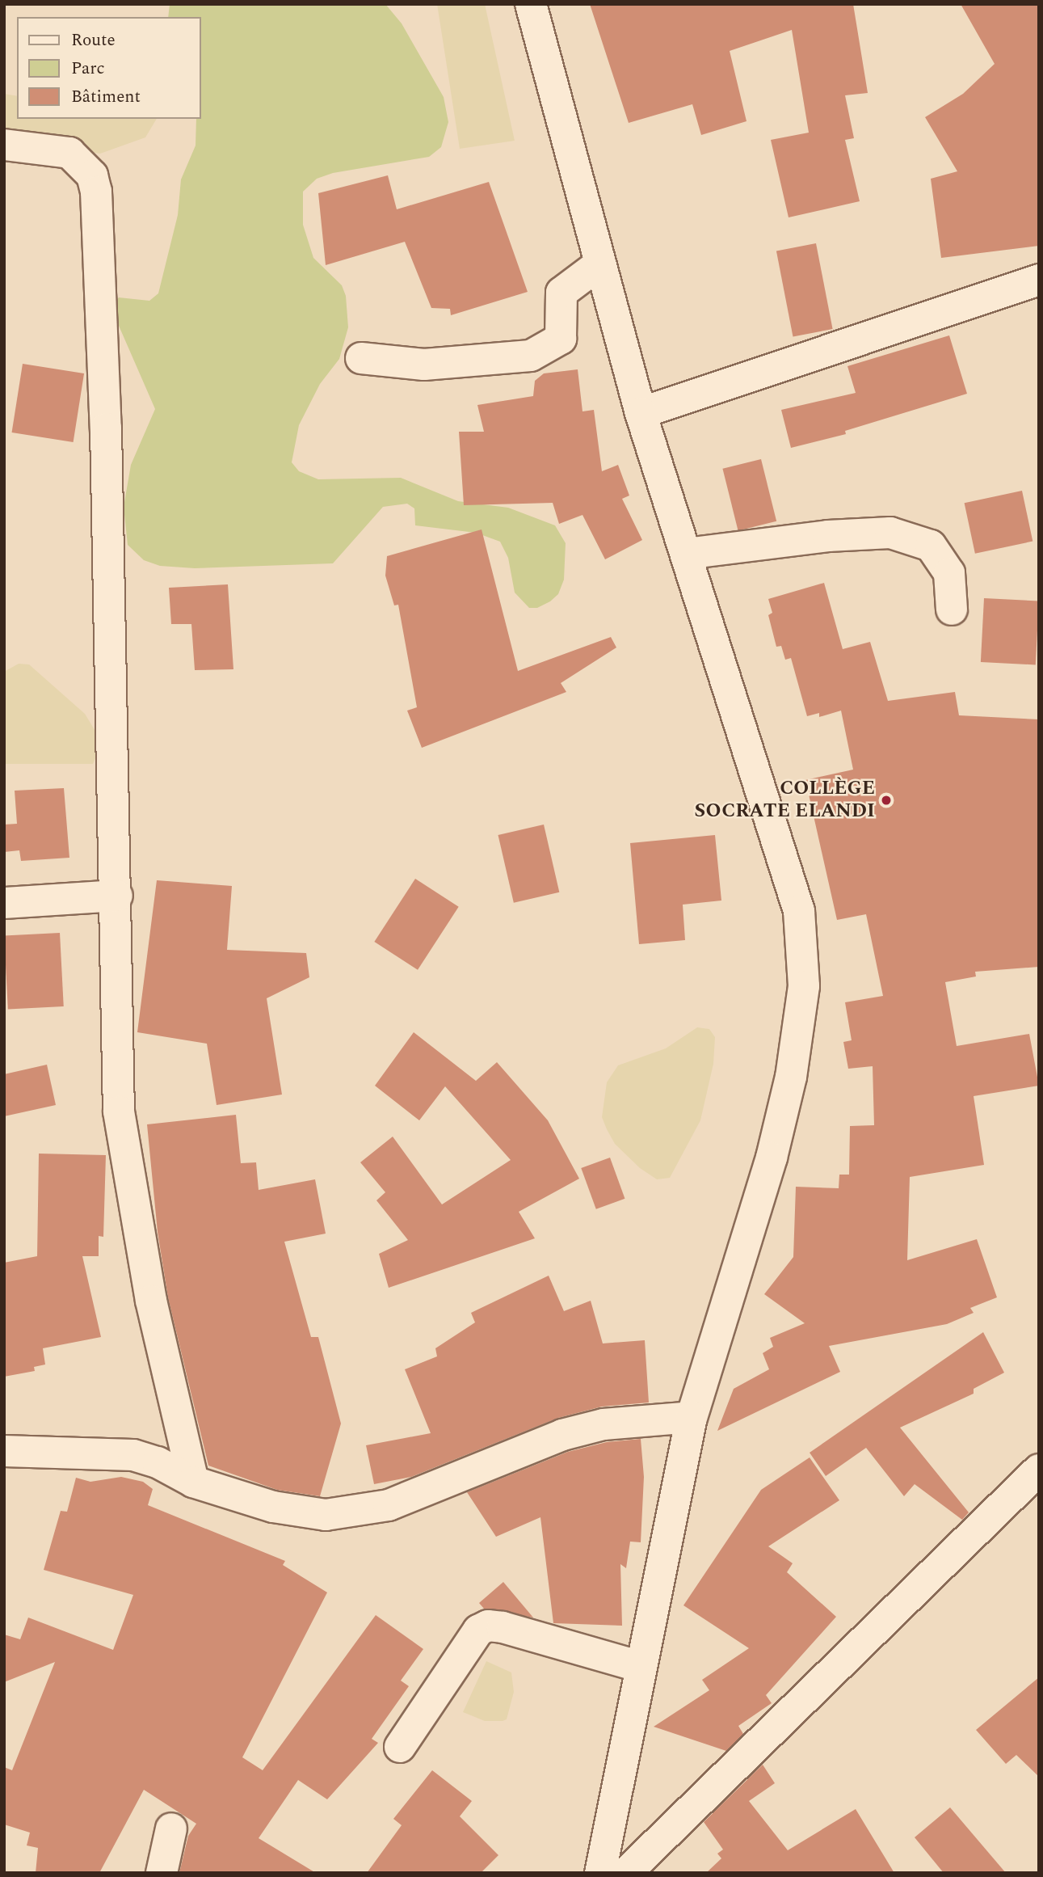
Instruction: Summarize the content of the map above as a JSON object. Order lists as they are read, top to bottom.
{
  "places": ["COLLÈGE SOCRATE ELANDI"],
  "legend": ["Route", "Parc", "Bâtiment"]
}
